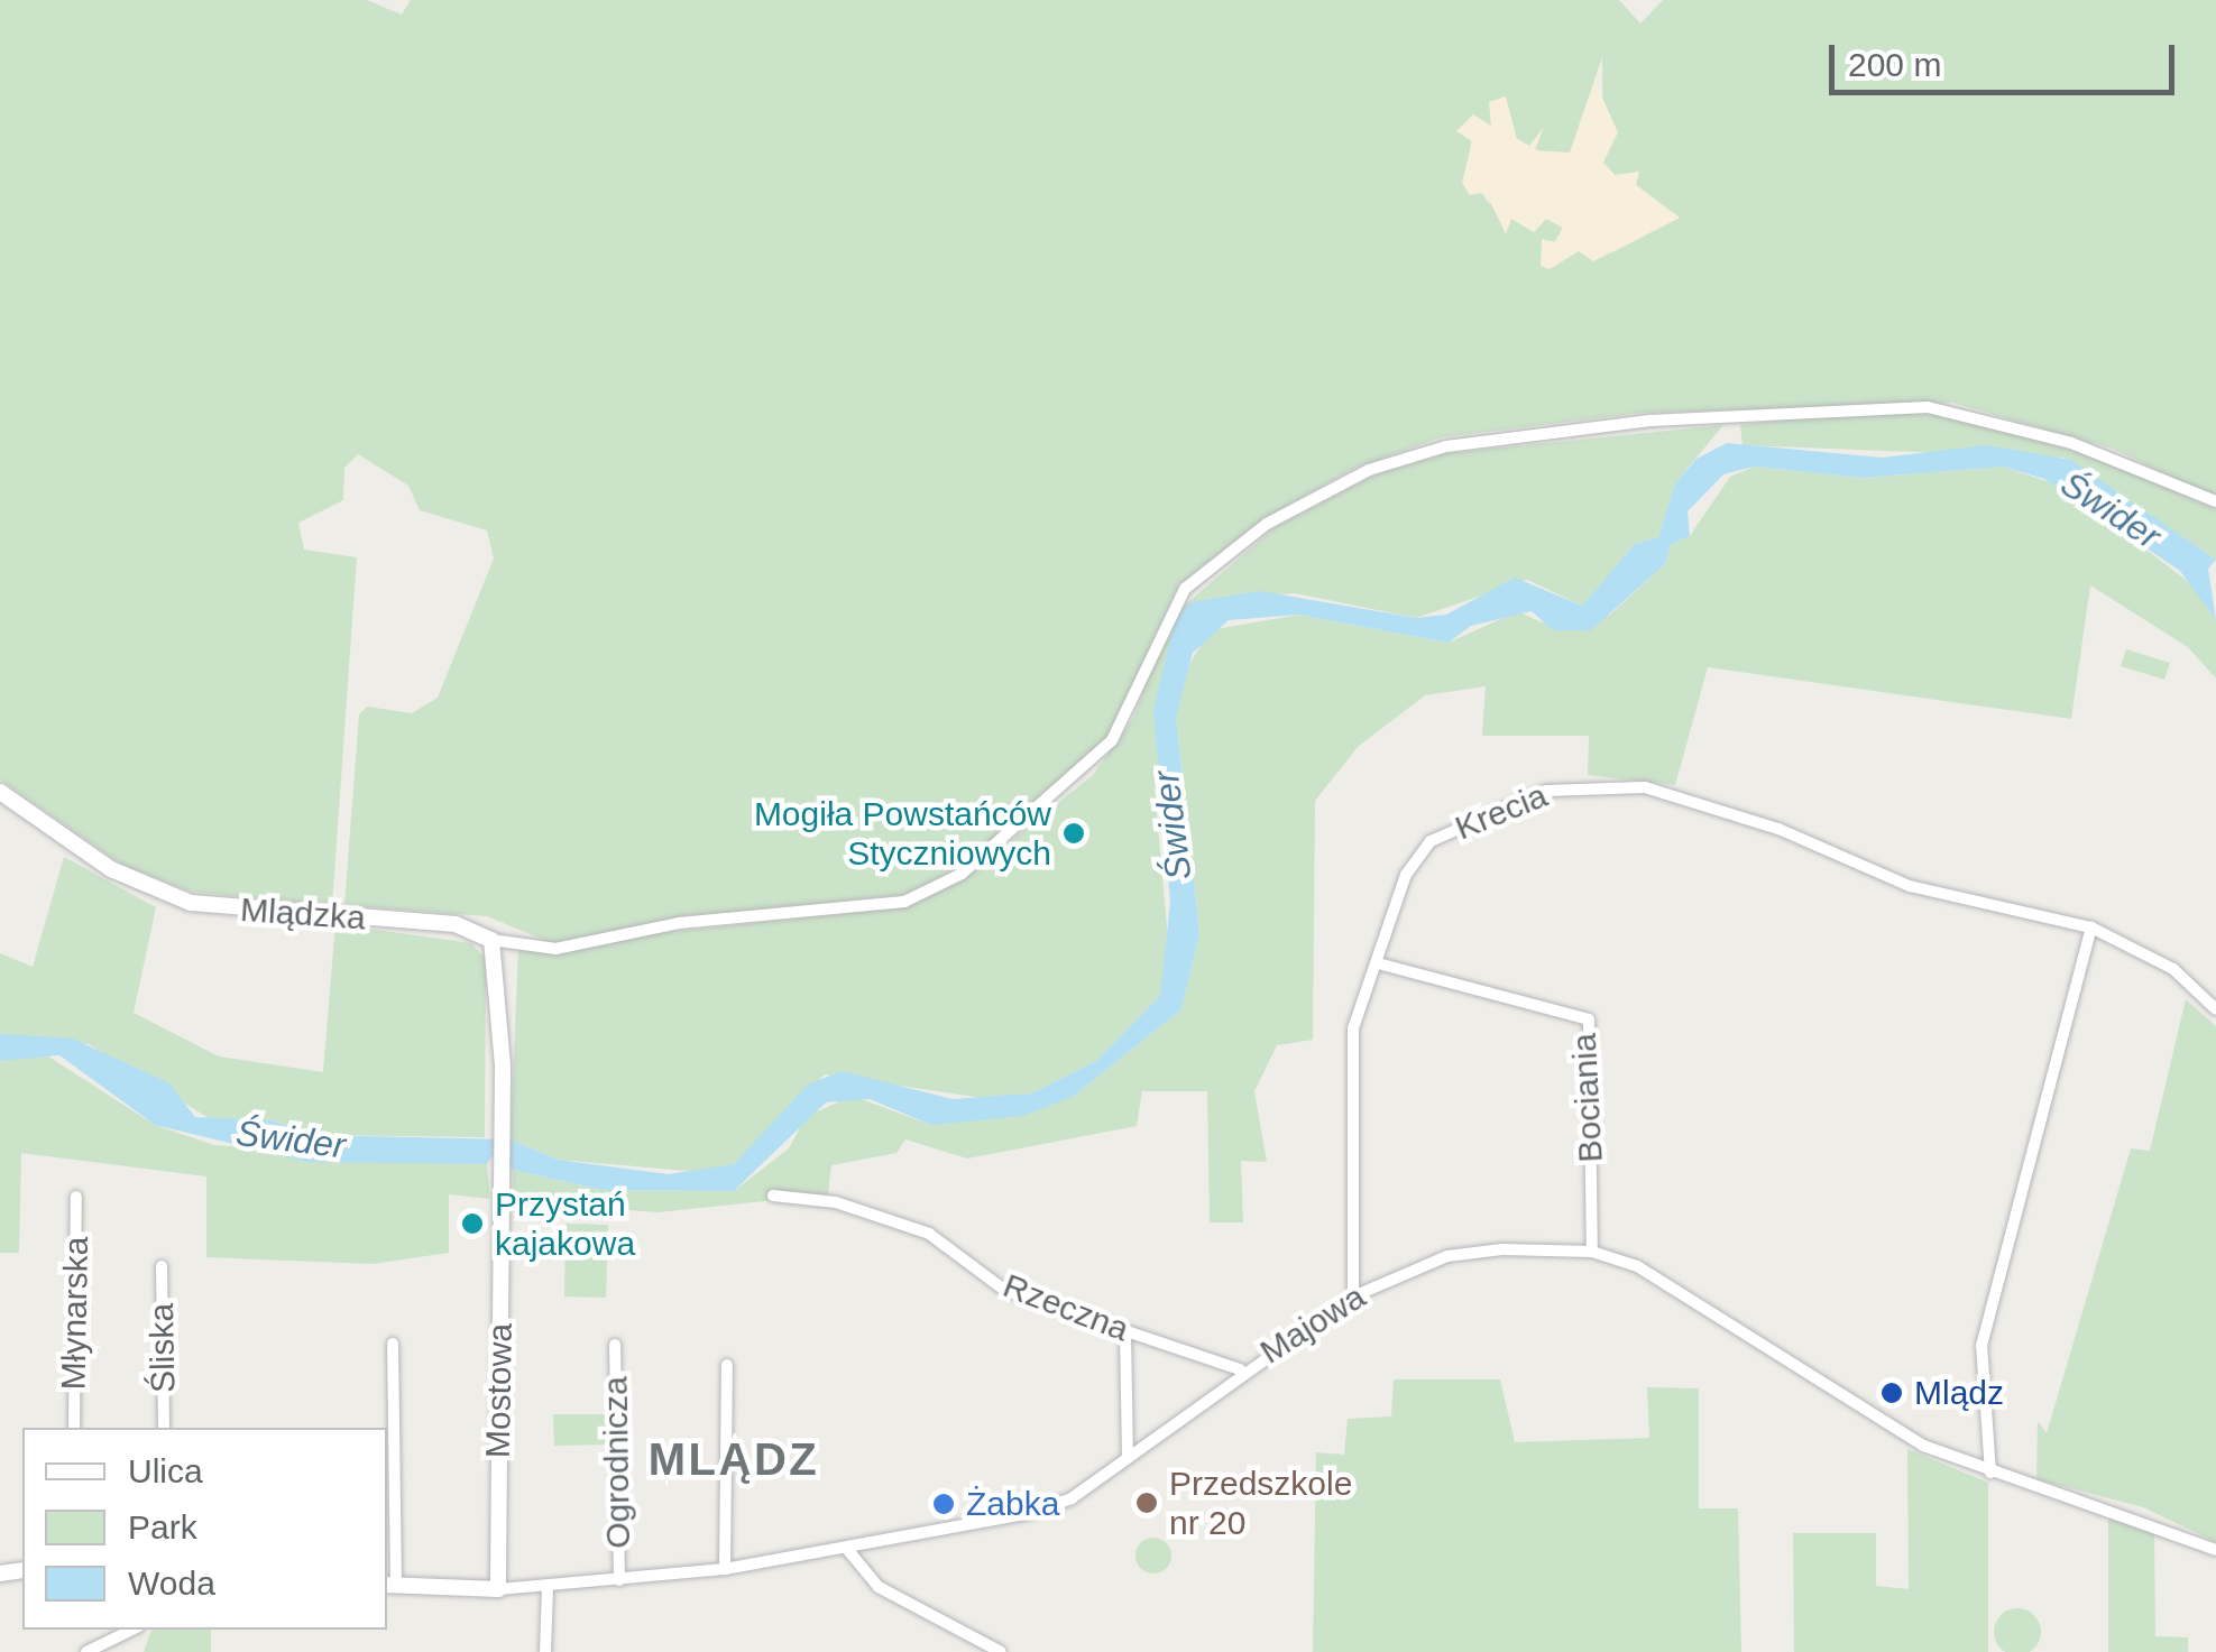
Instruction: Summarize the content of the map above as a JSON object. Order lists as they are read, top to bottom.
{
  "streets": {
    "street": [
      "Krecia",
      "Mlądzka",
      "Bociania",
      "Rzeczna",
      "Młynarska",
      "Majowa",
      "Śliska",
      "Mostowa",
      "Ogrodnicza"
    ]
  },
  "crossings": [
    ["Krecia", "Bociania"],
    ["Krecia", "Majowa"],
    ["Mlądzka", "Mostowa"],
    ["Bociania", "Majowa"],
    ["Rzeczna", "Majowa"],
    ["Majowa", "Mostowa"],
    ["Majowa", "Ogrodnicza"]
  ],
  "districts": ["MLĄDZ"],
  "water": ["Świder"],
  "places": [
    "Mogiła Powstańców Styczniowych",
    "Przystań kajakowa",
    "Mlądz",
    "Przedszkole nr 20",
    "Żabka"
  ],
  "legend": ["Ulica", "Park", "Woda"],
  "scale_bar": "200 m"
}
